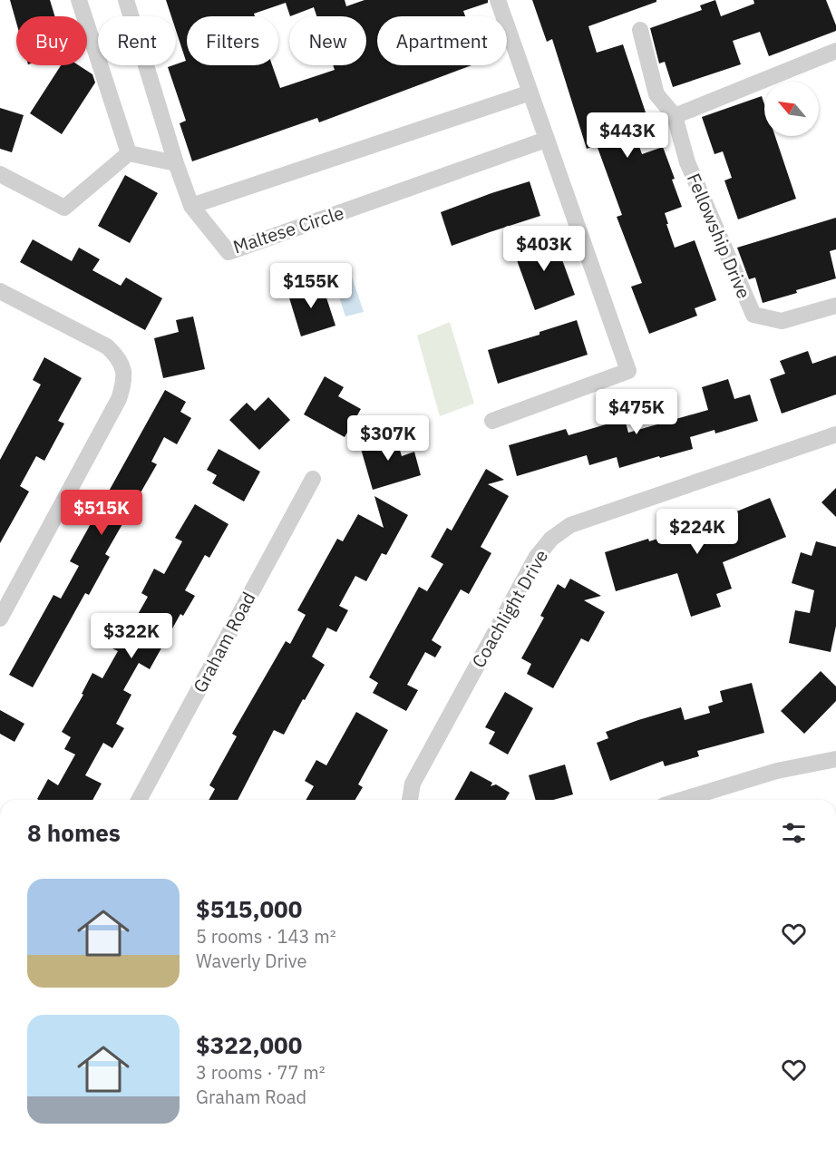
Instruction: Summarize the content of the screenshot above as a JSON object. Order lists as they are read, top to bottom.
{
  "streets": {
    "street": [
      "Maltese Circle",
      "Fellowship Drive",
      "Coachlight Drive",
      "Graham Road"
    ]
  },
  "north": "top left",
  "page": {
    "chip": [
      "Buy",
      "Rent",
      "Filters",
      "New",
      "Apartment"
    ],
    "price": [
      "$443K",
      "$403K",
      "$155K",
      "$475K",
      "$307K",
      "$515K",
      "$224K",
      "$322K"
    ],
    "heading": "8 homes",
    "list": [
      {
        "name": "$515,000",
        "note": "5 rooms · 143 m² · Waverly Drive"
      },
      {
        "name": "$322,000",
        "note": "3 rooms · 77 m² · Graham Road"
      }
    ]
  }
}
